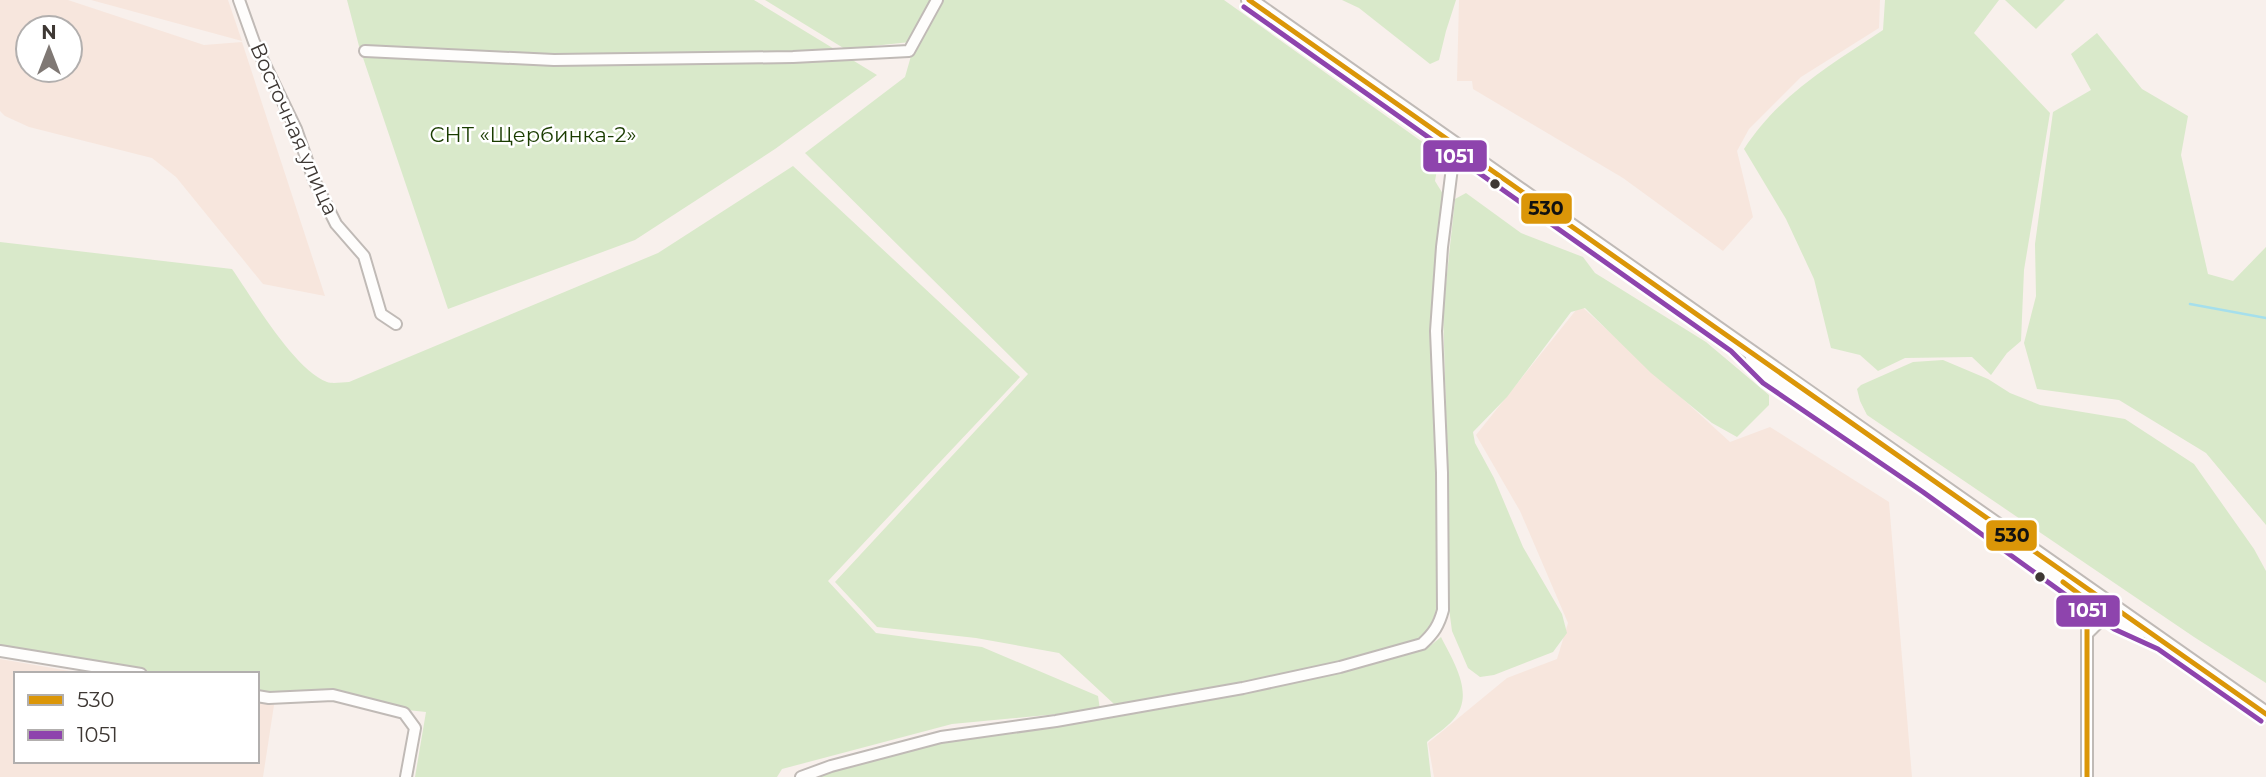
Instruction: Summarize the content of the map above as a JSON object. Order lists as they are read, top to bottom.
{
  "streets": {
    "street": ["Восточная улица"]
  },
  "parks": ["СНТ «Щербинка-2»"],
  "lines": ["transit line 530", "transit line 1051"],
  "legend": ["530", "1051"],
  "north": "top"
}
